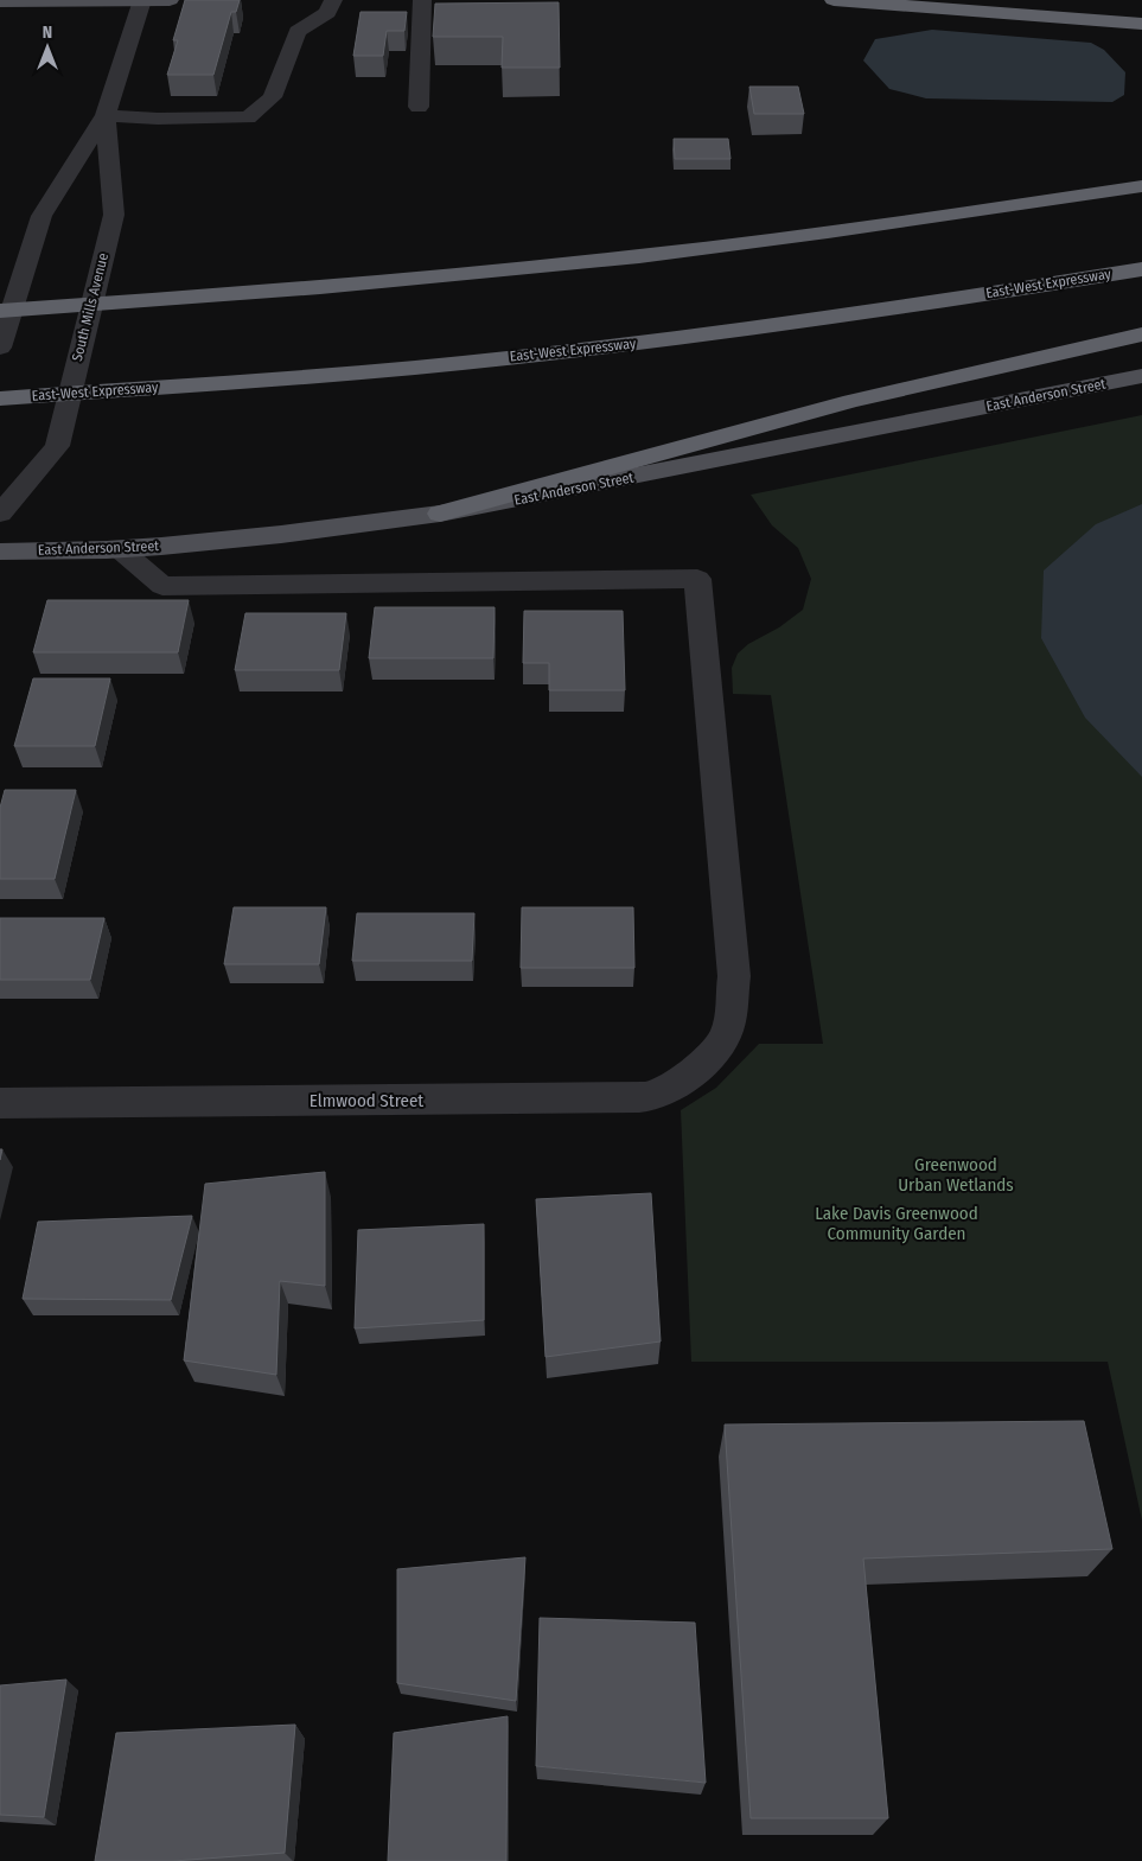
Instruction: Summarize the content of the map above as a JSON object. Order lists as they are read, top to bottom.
{
  "streets": {
    "highway": ["East-West Expressway"],
    "main road": ["East Anderson Street"],
    "street": ["South Mills Avenue", "Elmwood Street"]
  },
  "crossings": [
    ["East Anderson Street", "Elmwood Street"]
  ],
  "parks": ["Greenwood Urban Wetlands", "Lake Davis Greenwood Community Garden"],
  "north": "top"
}
